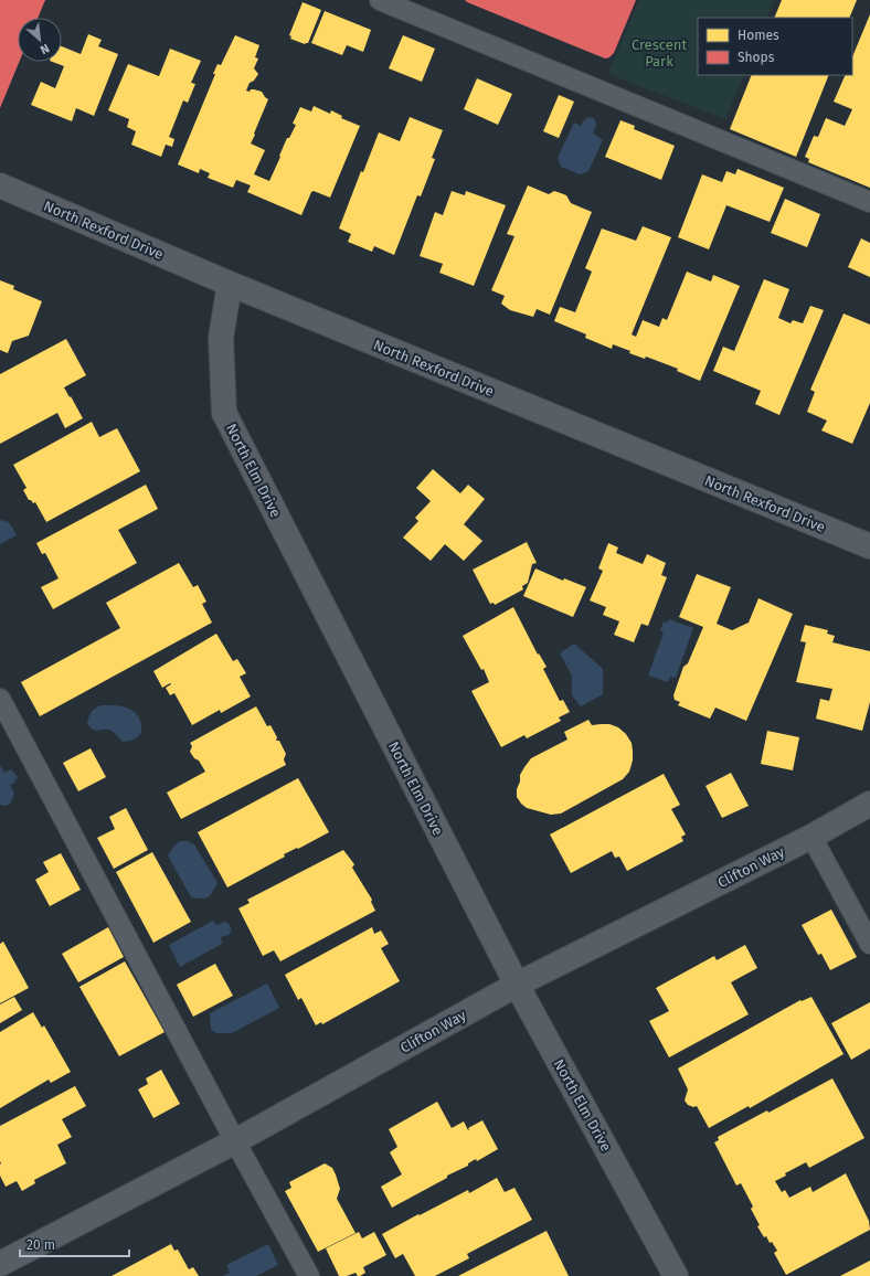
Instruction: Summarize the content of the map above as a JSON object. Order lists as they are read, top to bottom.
{
  "streets": {
    "street": ["North Rexford Drive", "North Elm Drive", "Clifton Way"]
  },
  "crossings": [
    ["North Rexford Drive", "North Elm Drive"],
    ["North Elm Drive", "Clifton Way"]
  ],
  "parks": ["Crescent Park"],
  "legend": ["Homes", "Shops"],
  "scale_bar": "20 m",
  "north": "bottom right"
}
